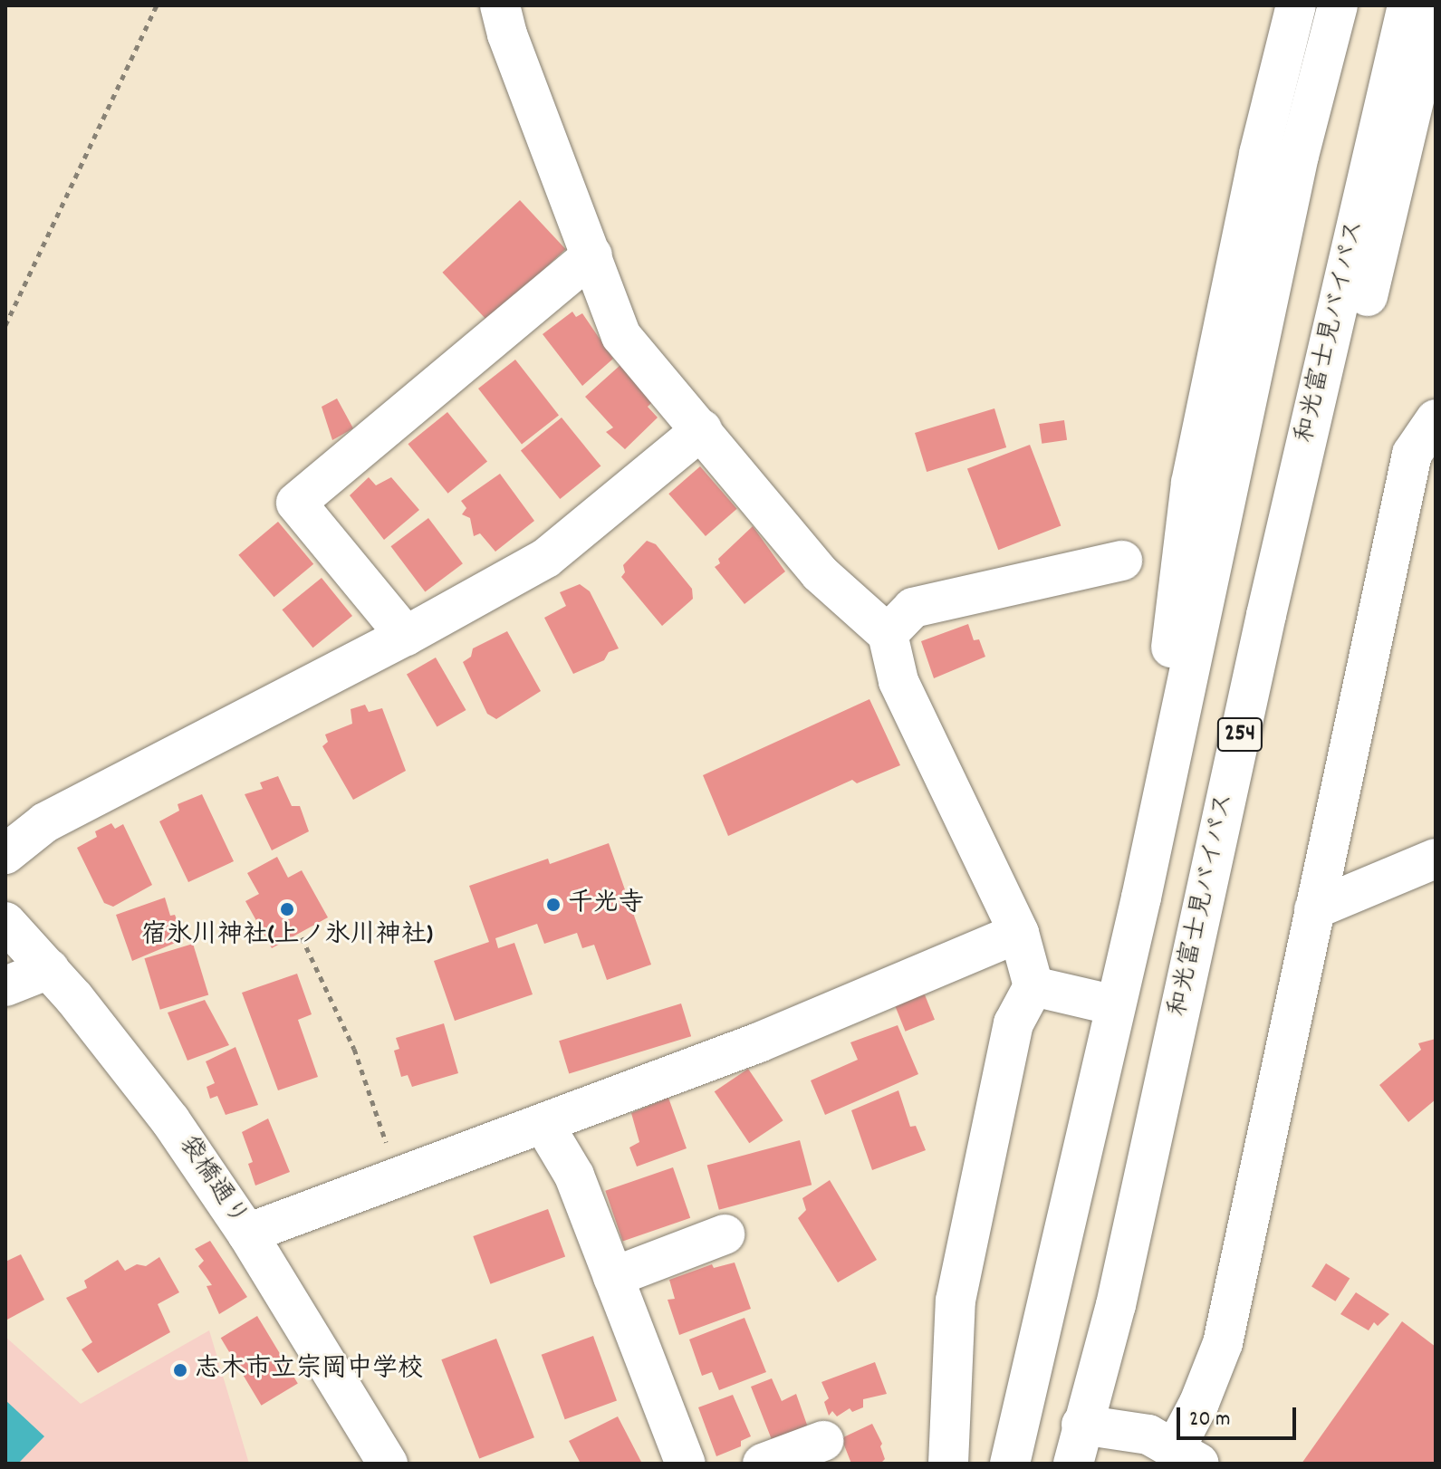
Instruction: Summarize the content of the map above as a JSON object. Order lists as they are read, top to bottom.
{
  "streets": {
    "main road": ["和光富士見バイパス", "254", "袋橋通り"]
  },
  "places": ["千光寺", "宿氷川神社(上ノ氷川神社)", "志木市立宗岡中学校"],
  "scale_bar": "20 m"
}
